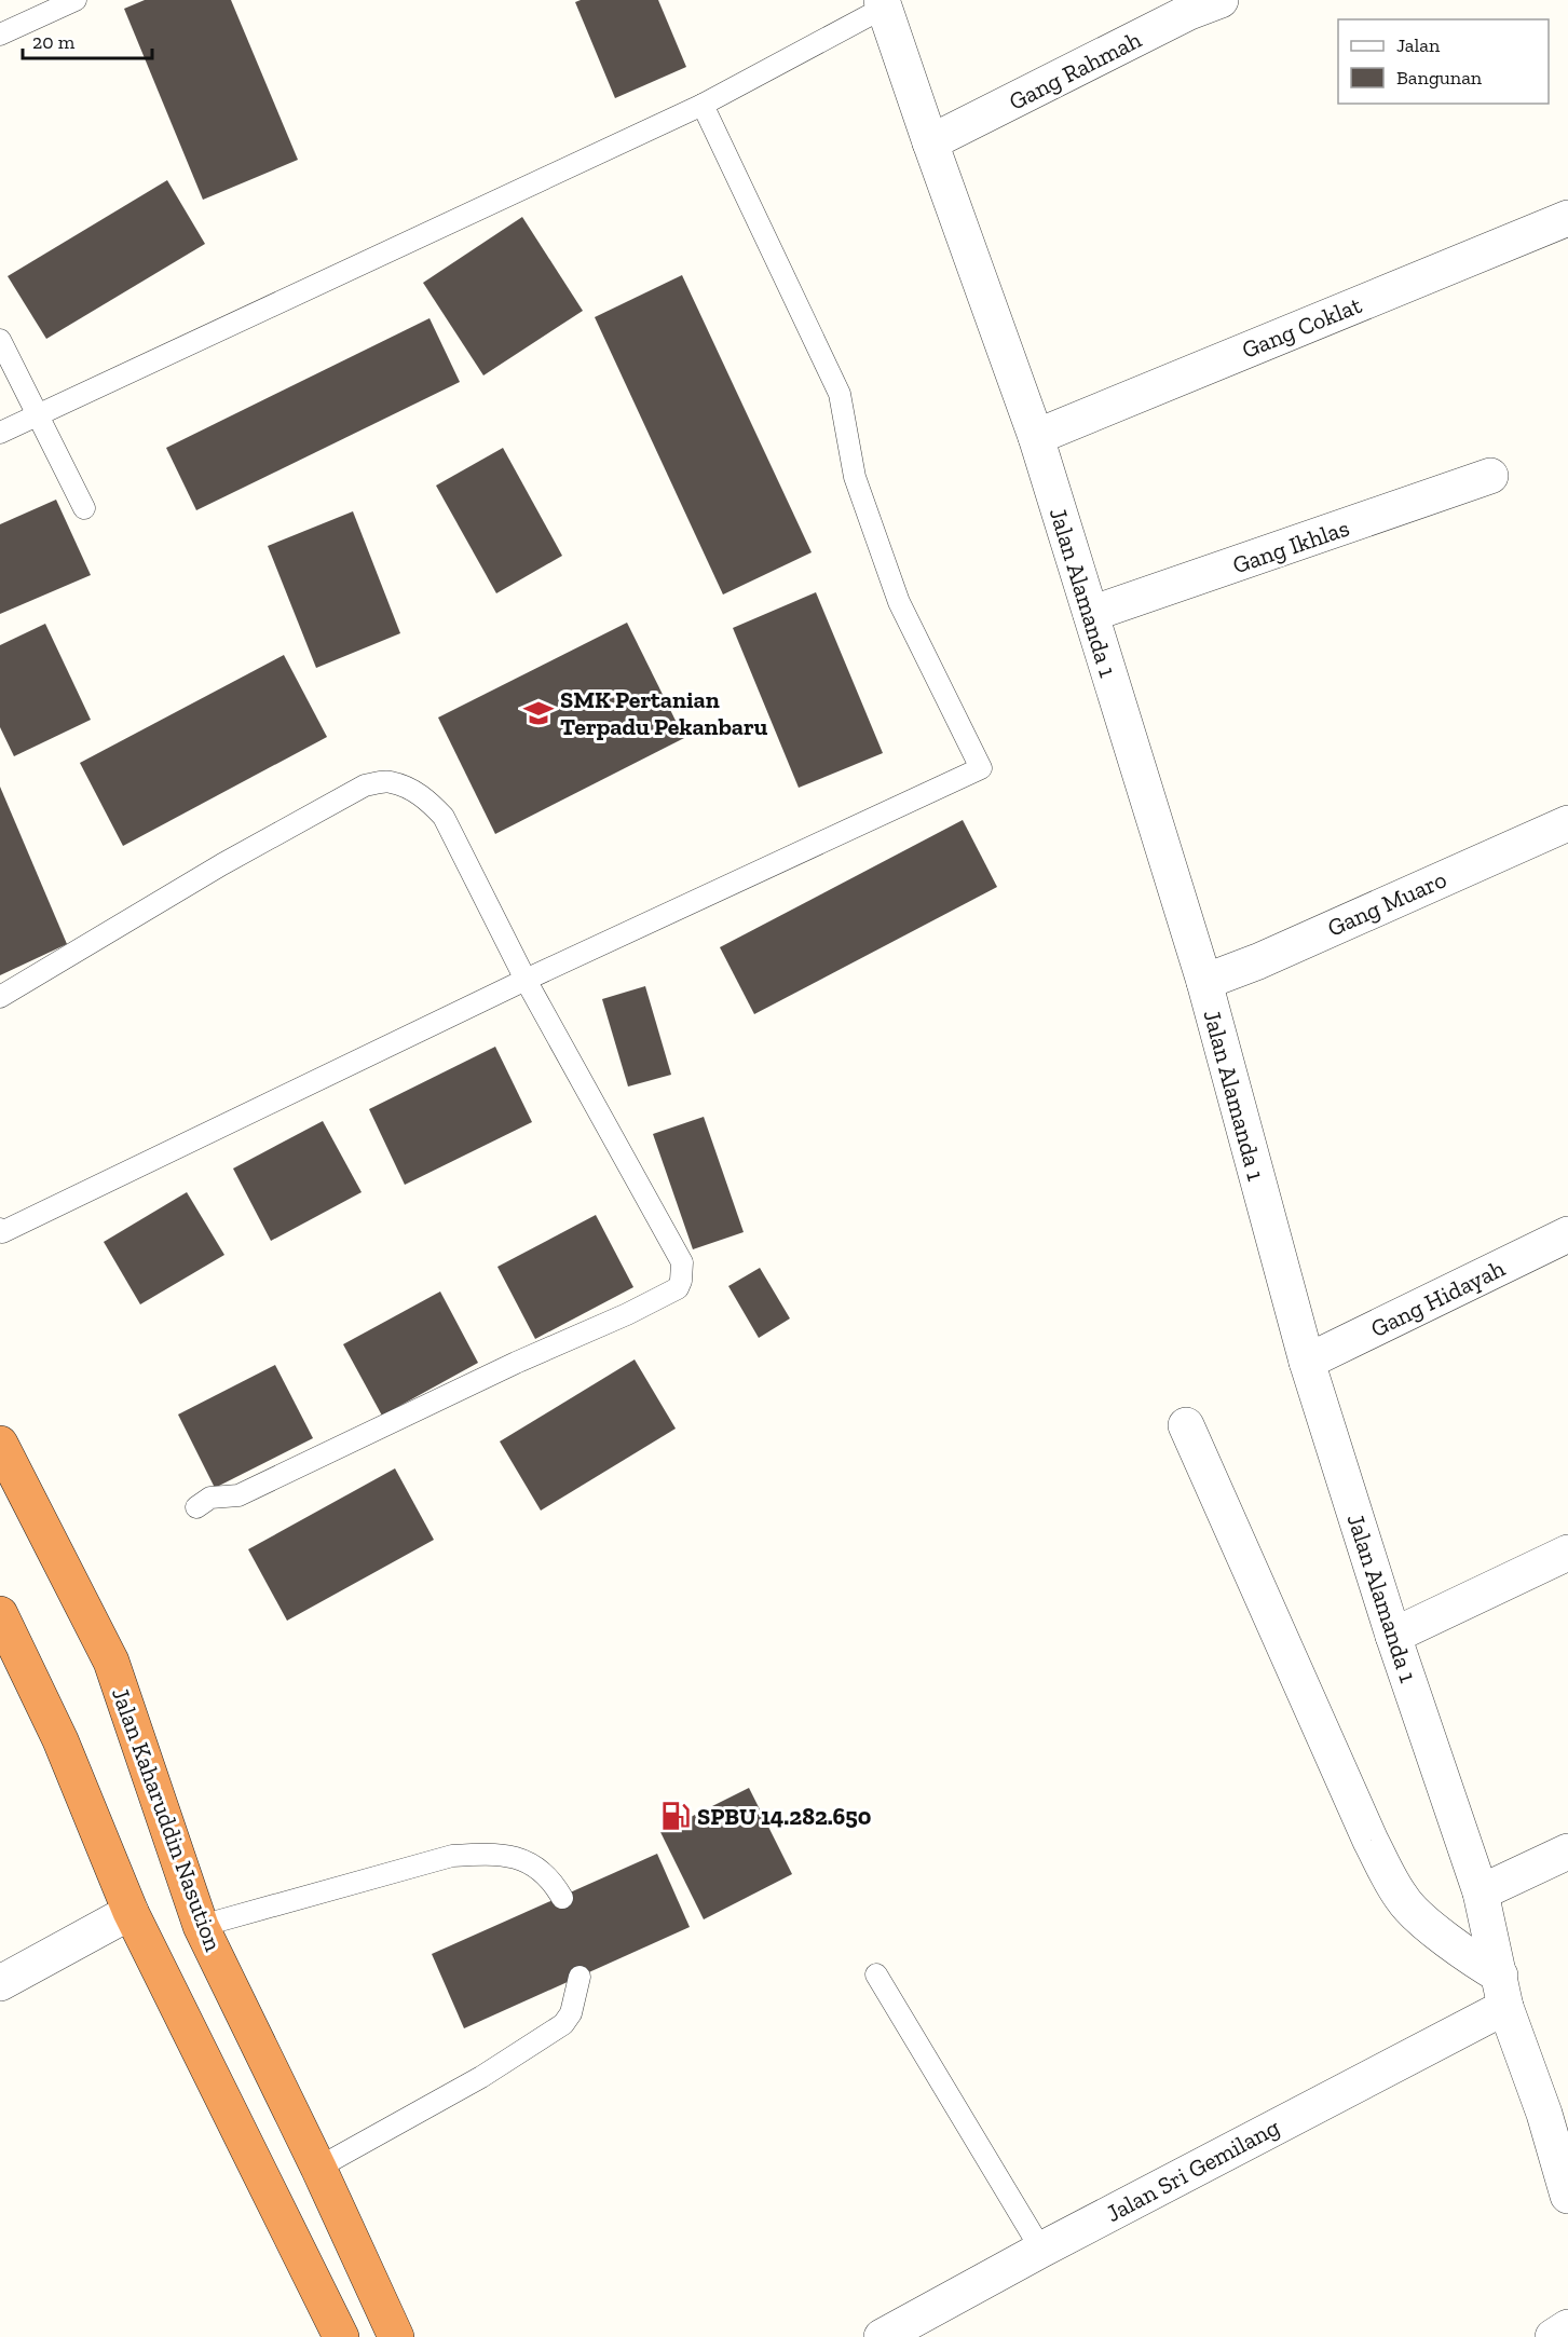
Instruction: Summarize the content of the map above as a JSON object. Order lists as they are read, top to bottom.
{
  "streets": {
    "highway": ["Jalan Kaharuddin Nasution"],
    "street": [
      "Gang Rahmah",
      "Gang Coklat",
      "Gang Ikhlas",
      "Jalan Alamanda 1",
      "Gang Muaro",
      "Gang Hidayah",
      "Jalan Sri Gemilang"
    ]
  },
  "crossings": [
    ["Gang Rahmah", "Jalan Alamanda 1"],
    ["Gang Coklat", "Jalan Alamanda 1"],
    ["Gang Ikhlas", "Jalan Alamanda 1"],
    ["Jalan Alamanda 1", "Gang Muaro"],
    ["Jalan Alamanda 1", "Gang Hidayah"],
    ["Jalan Alamanda 1", "Jalan Sri Gemilang"]
  ],
  "places": {
    "school or university": ["SMK Pertanian Terpadu Pekanbaru"],
    "fuel station": ["SPBU 14.282.650"]
  },
  "legend": ["Jalan", "Bangunan"],
  "scale_bar": "20 m"
}
